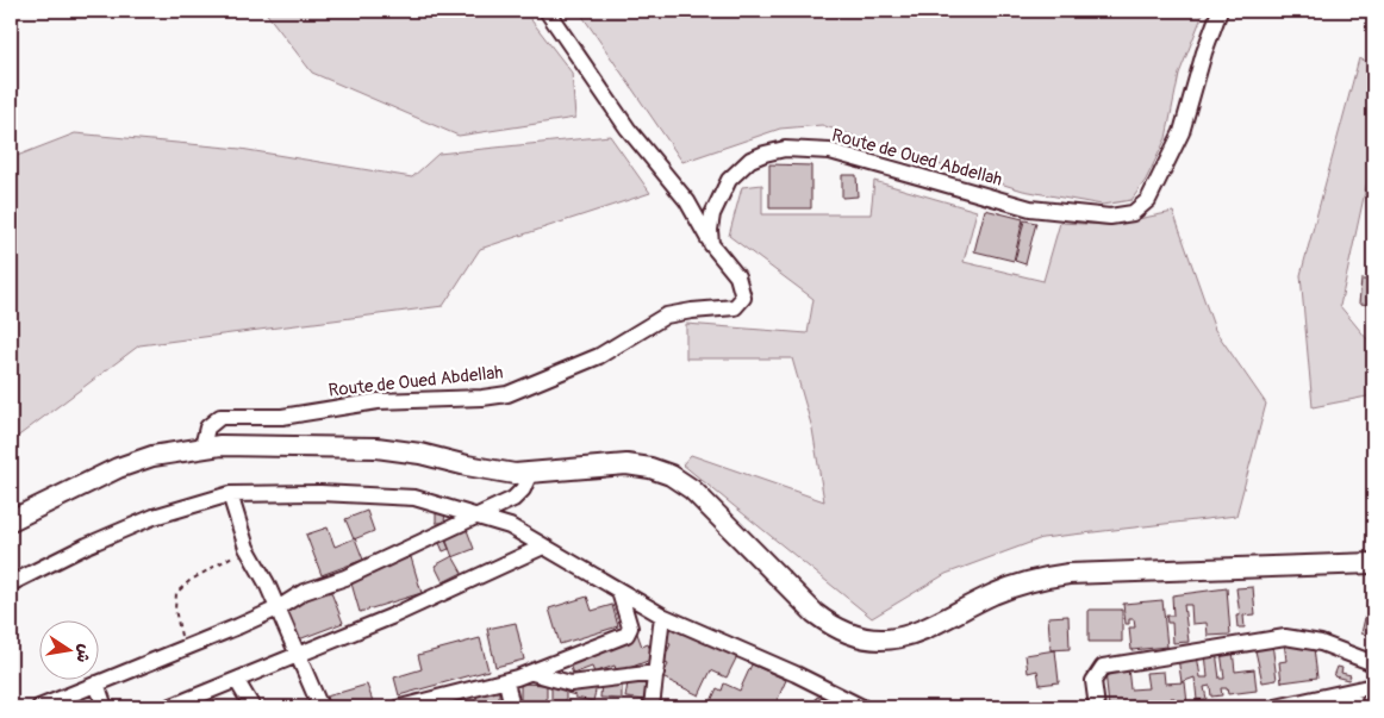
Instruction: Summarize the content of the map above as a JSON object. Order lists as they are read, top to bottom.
{
  "streets": {
    "street": ["Route de Oued Abdellah"]
  },
  "north": "right"
}
